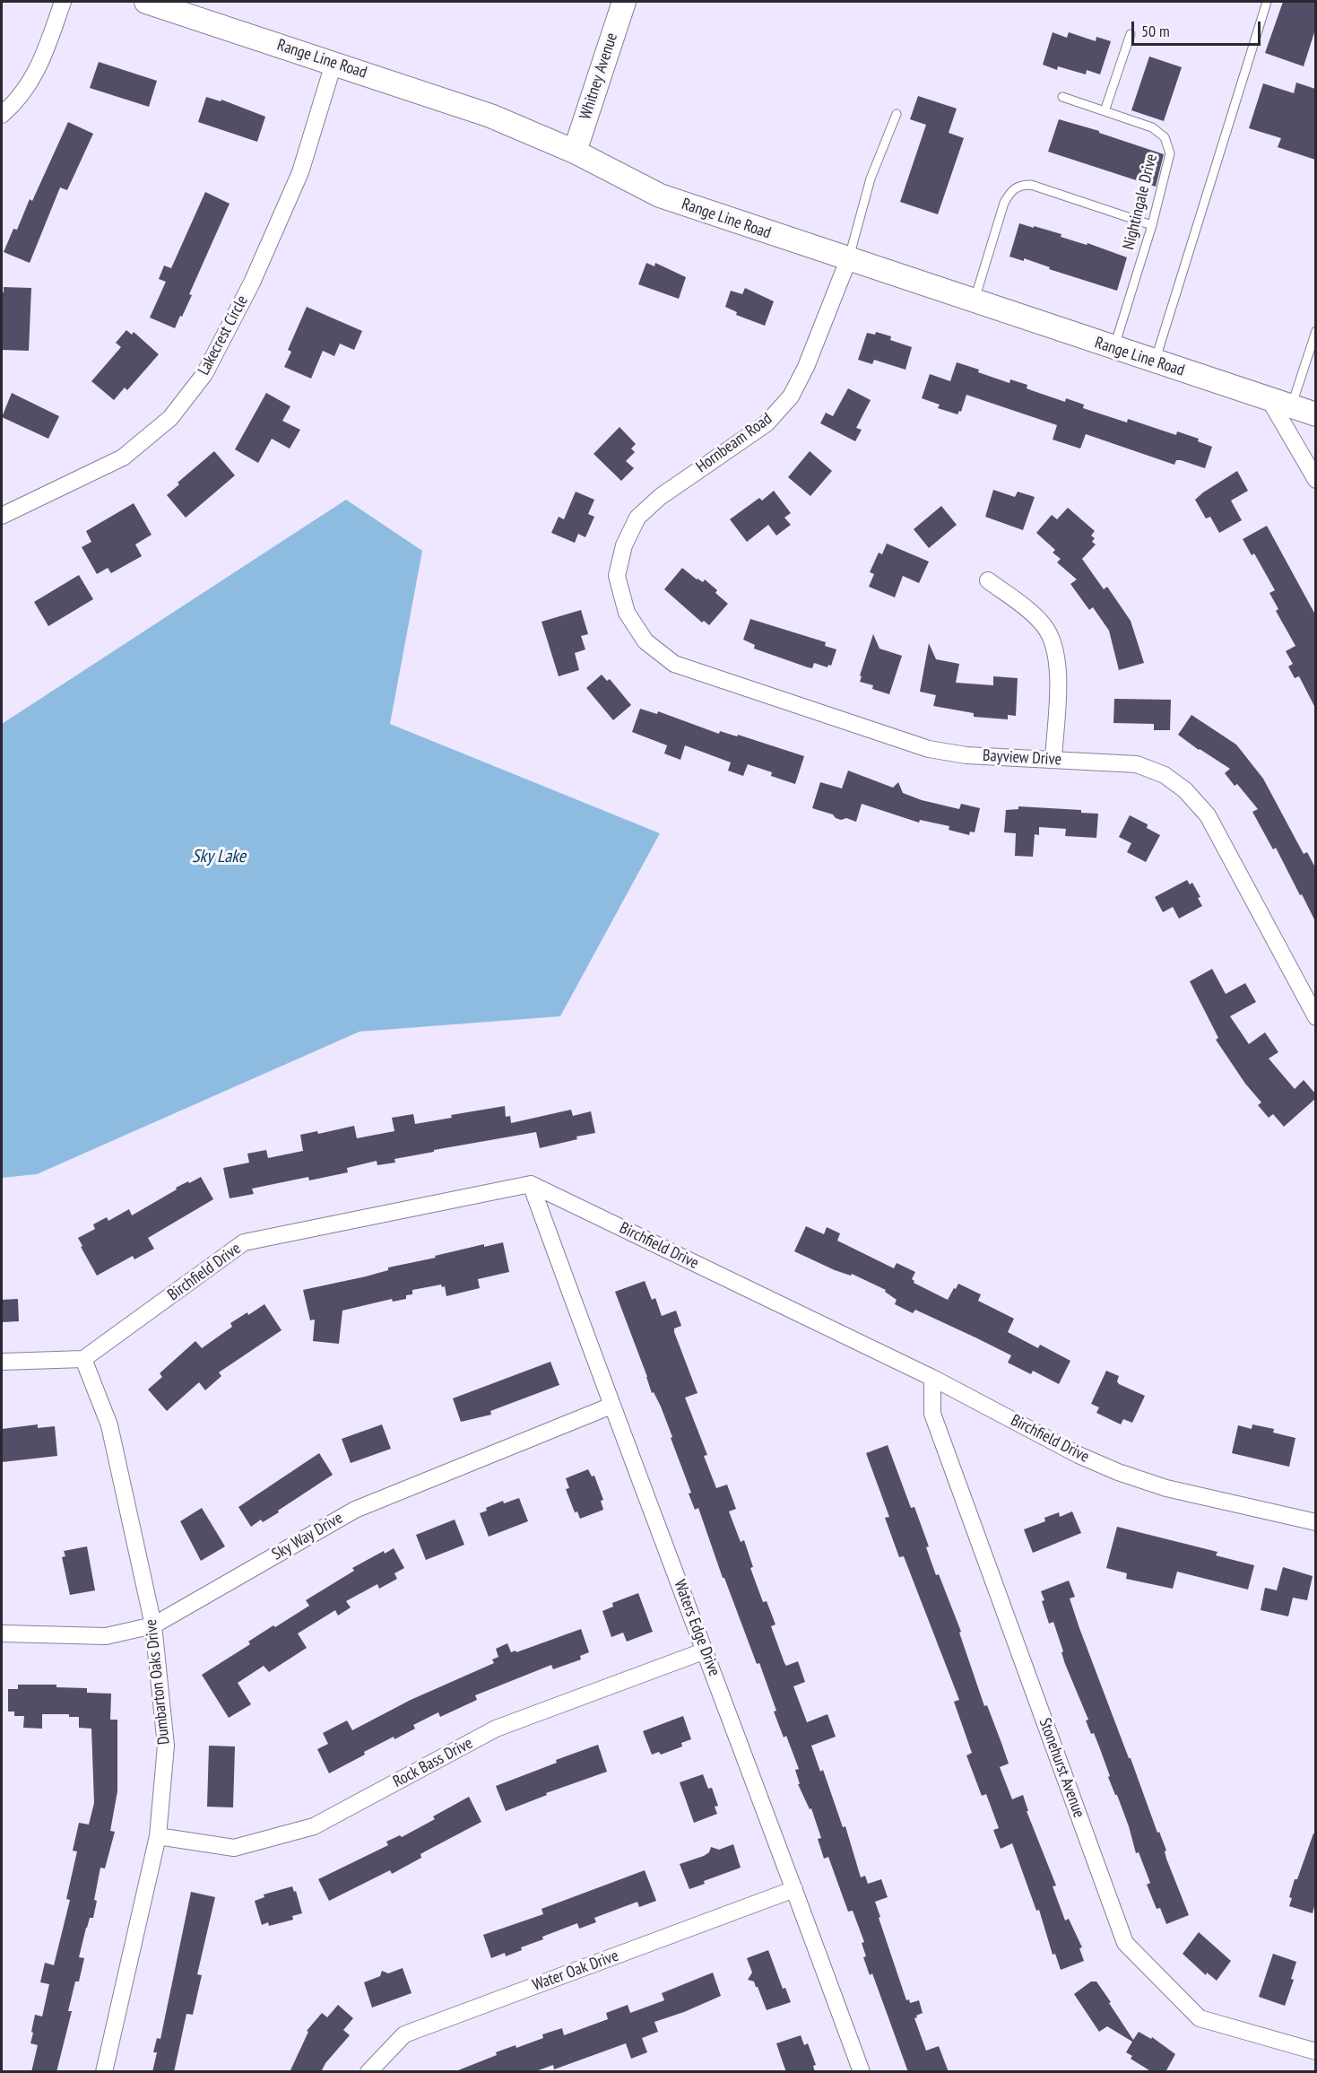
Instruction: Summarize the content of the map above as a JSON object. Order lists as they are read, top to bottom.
{
  "streets": {
    "main road": ["Range Line Road", "Whitney Avenue"],
    "street": [
      "Lakecrest Circle",
      "Hornbeam Road",
      "Bayview Drive",
      "Birchfield Drive",
      "Sky Way Drive",
      "Waters Edge Drive",
      "Dumbarton Oaks Drive",
      "Rock Bass Drive",
      "Stonehurst Avenue",
      "Water Oak Drive"
    ],
    "lane": ["Nightingale Drive"]
  },
  "crossings": [
    ["Range Line Road", "Whitney Avenue"],
    ["Range Line Road", "Nightingale Drive"],
    ["Range Line Road", "Lakecrest Circle"],
    ["Range Line Road", "Hornbeam Road"],
    ["Hornbeam Road", "Bayview Drive"],
    ["Birchfield Drive", "Waters Edge Drive"],
    ["Birchfield Drive", "Dumbarton Oaks Drive"],
    ["Birchfield Drive", "Stonehurst Avenue"],
    ["Sky Way Drive", "Waters Edge Drive"],
    ["Sky Way Drive", "Dumbarton Oaks Drive"],
    ["Waters Edge Drive", "Rock Bass Drive"],
    ["Waters Edge Drive", "Water Oak Drive"],
    ["Dumbarton Oaks Drive", "Rock Bass Drive"]
  ],
  "water": ["Sky Lake"],
  "scale_bar": "50 m"
}
